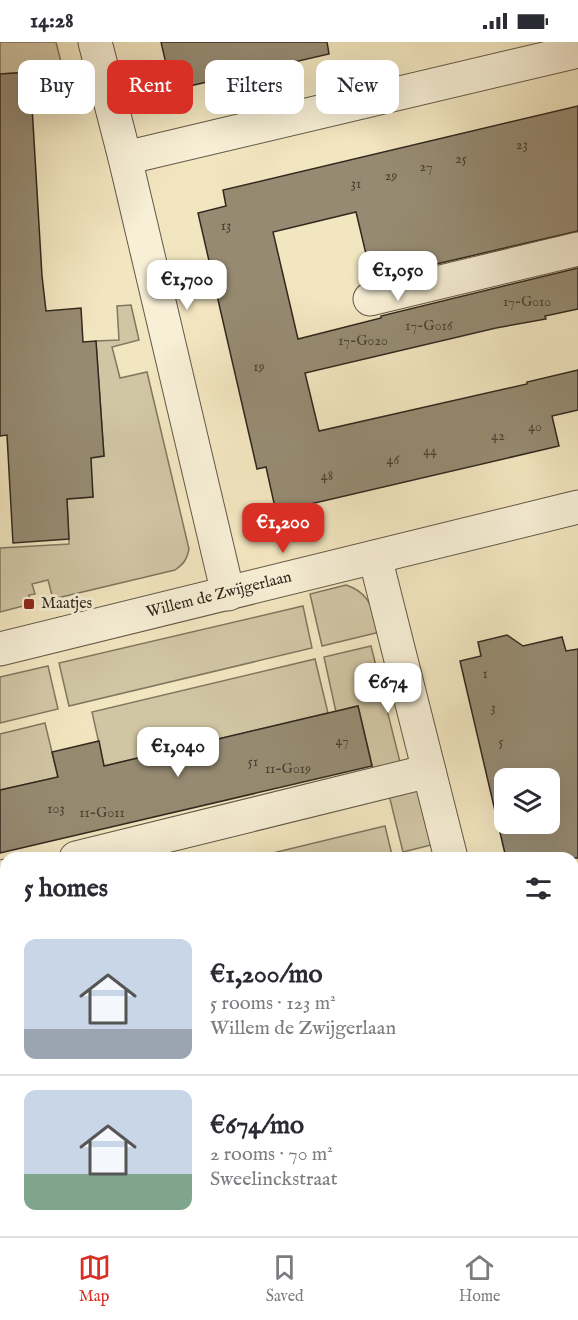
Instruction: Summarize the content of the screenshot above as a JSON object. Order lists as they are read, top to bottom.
{
  "streets": {
    "street": ["Willem de Zwijgerlaan"]
  },
  "places": {
    "transit": ["Maatjes"]
  },
  "house_numbers": [
    "23",
    "25",
    "27",
    "29",
    "31",
    "13",
    "17-G010",
    "17-G016",
    "17-G020",
    "19",
    "40",
    "42",
    "44",
    "46",
    "48",
    "1",
    "3",
    "47",
    "5",
    "51",
    "11-G019",
    "103",
    "11-G011"
  ],
  "page": {
    "status": "14:28",
    "chip": [
      "Buy",
      "Rent",
      "Filters",
      "New"
    ],
    "price": [
      "€1,050",
      "€1,700",
      "€1,200",
      "€674",
      "€1,040"
    ],
    "heading": "5 homes",
    "list": [
      {
        "name": "€1,200/mo",
        "note": "5 rooms · 123 m² · Willem de Zwijgerlaan"
      },
      {
        "name": "€674/mo",
        "note": "2 rooms · 70 m² · Sweelinckstraat"
      }
    ],
    "tabs": ["Map", "Saved", "Home"]
  }
}
